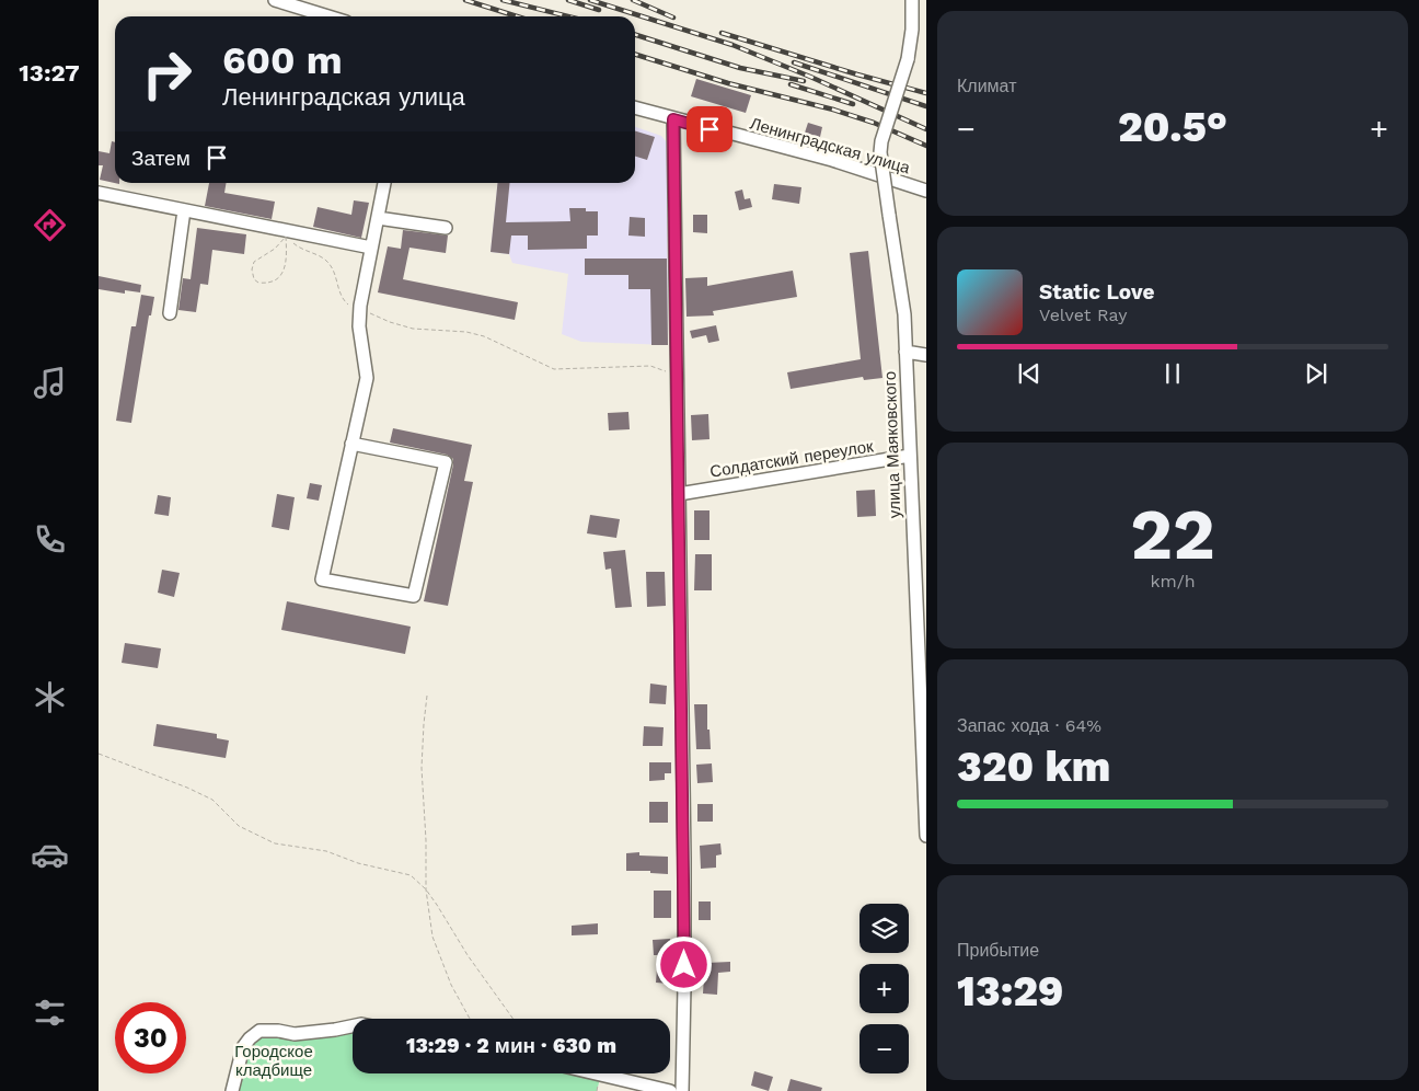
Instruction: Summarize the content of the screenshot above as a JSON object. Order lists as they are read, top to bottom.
{
  "streets": {
    "street": ["Ленинградская улица", "улица Маяковского", "Солдатский переулок"]
  },
  "crossings": [
    ["улица Маяковского", "Солдатский переулок"]
  ],
  "parks": ["Городское кладбище"],
  "page": {
    "tabs": "13:27",
    "tile": [
      "Климат",
      ["22", "km/h"],
      ["Запас хода · 64%", "320 km"],
      ["Прибытие", "13:29"]
    ],
    "turn": ["600 m", "Ленинградская улица"],
    "heat": ["−", "20.5°", "+"],
    "then": "Затем",
    "song": ["Static Love", "Velvet Ray"],
    "map_buttons": ["+", "−"],
    "limit": "30",
    "trip": "13:29 · 2 мин · 630 m"
  }
}
